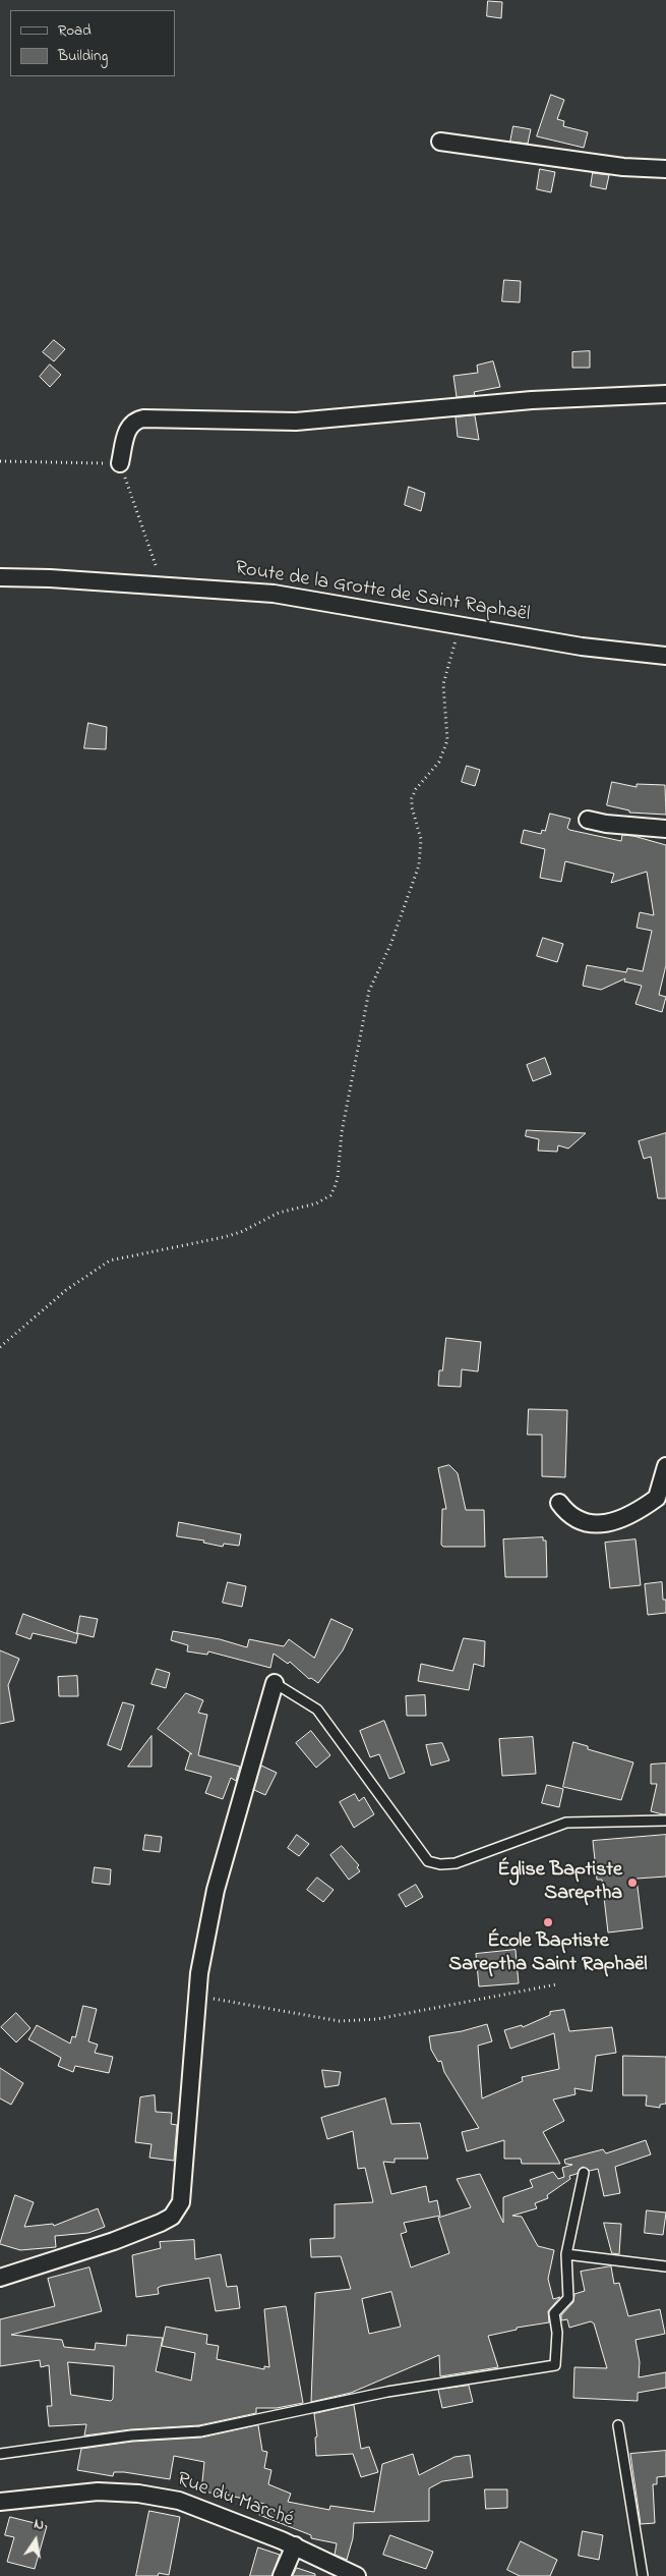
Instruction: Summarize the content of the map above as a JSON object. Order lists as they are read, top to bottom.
{
  "streets": {
    "street": ["Route de la Grotte de Saint Raphaël", "Rue du Marché"]
  },
  "places": ["Église Baptiste Sareptha", "École Baptiste Sareptha Saint Raphaël"],
  "legend": ["Road", "Building"],
  "north": "top"
}
